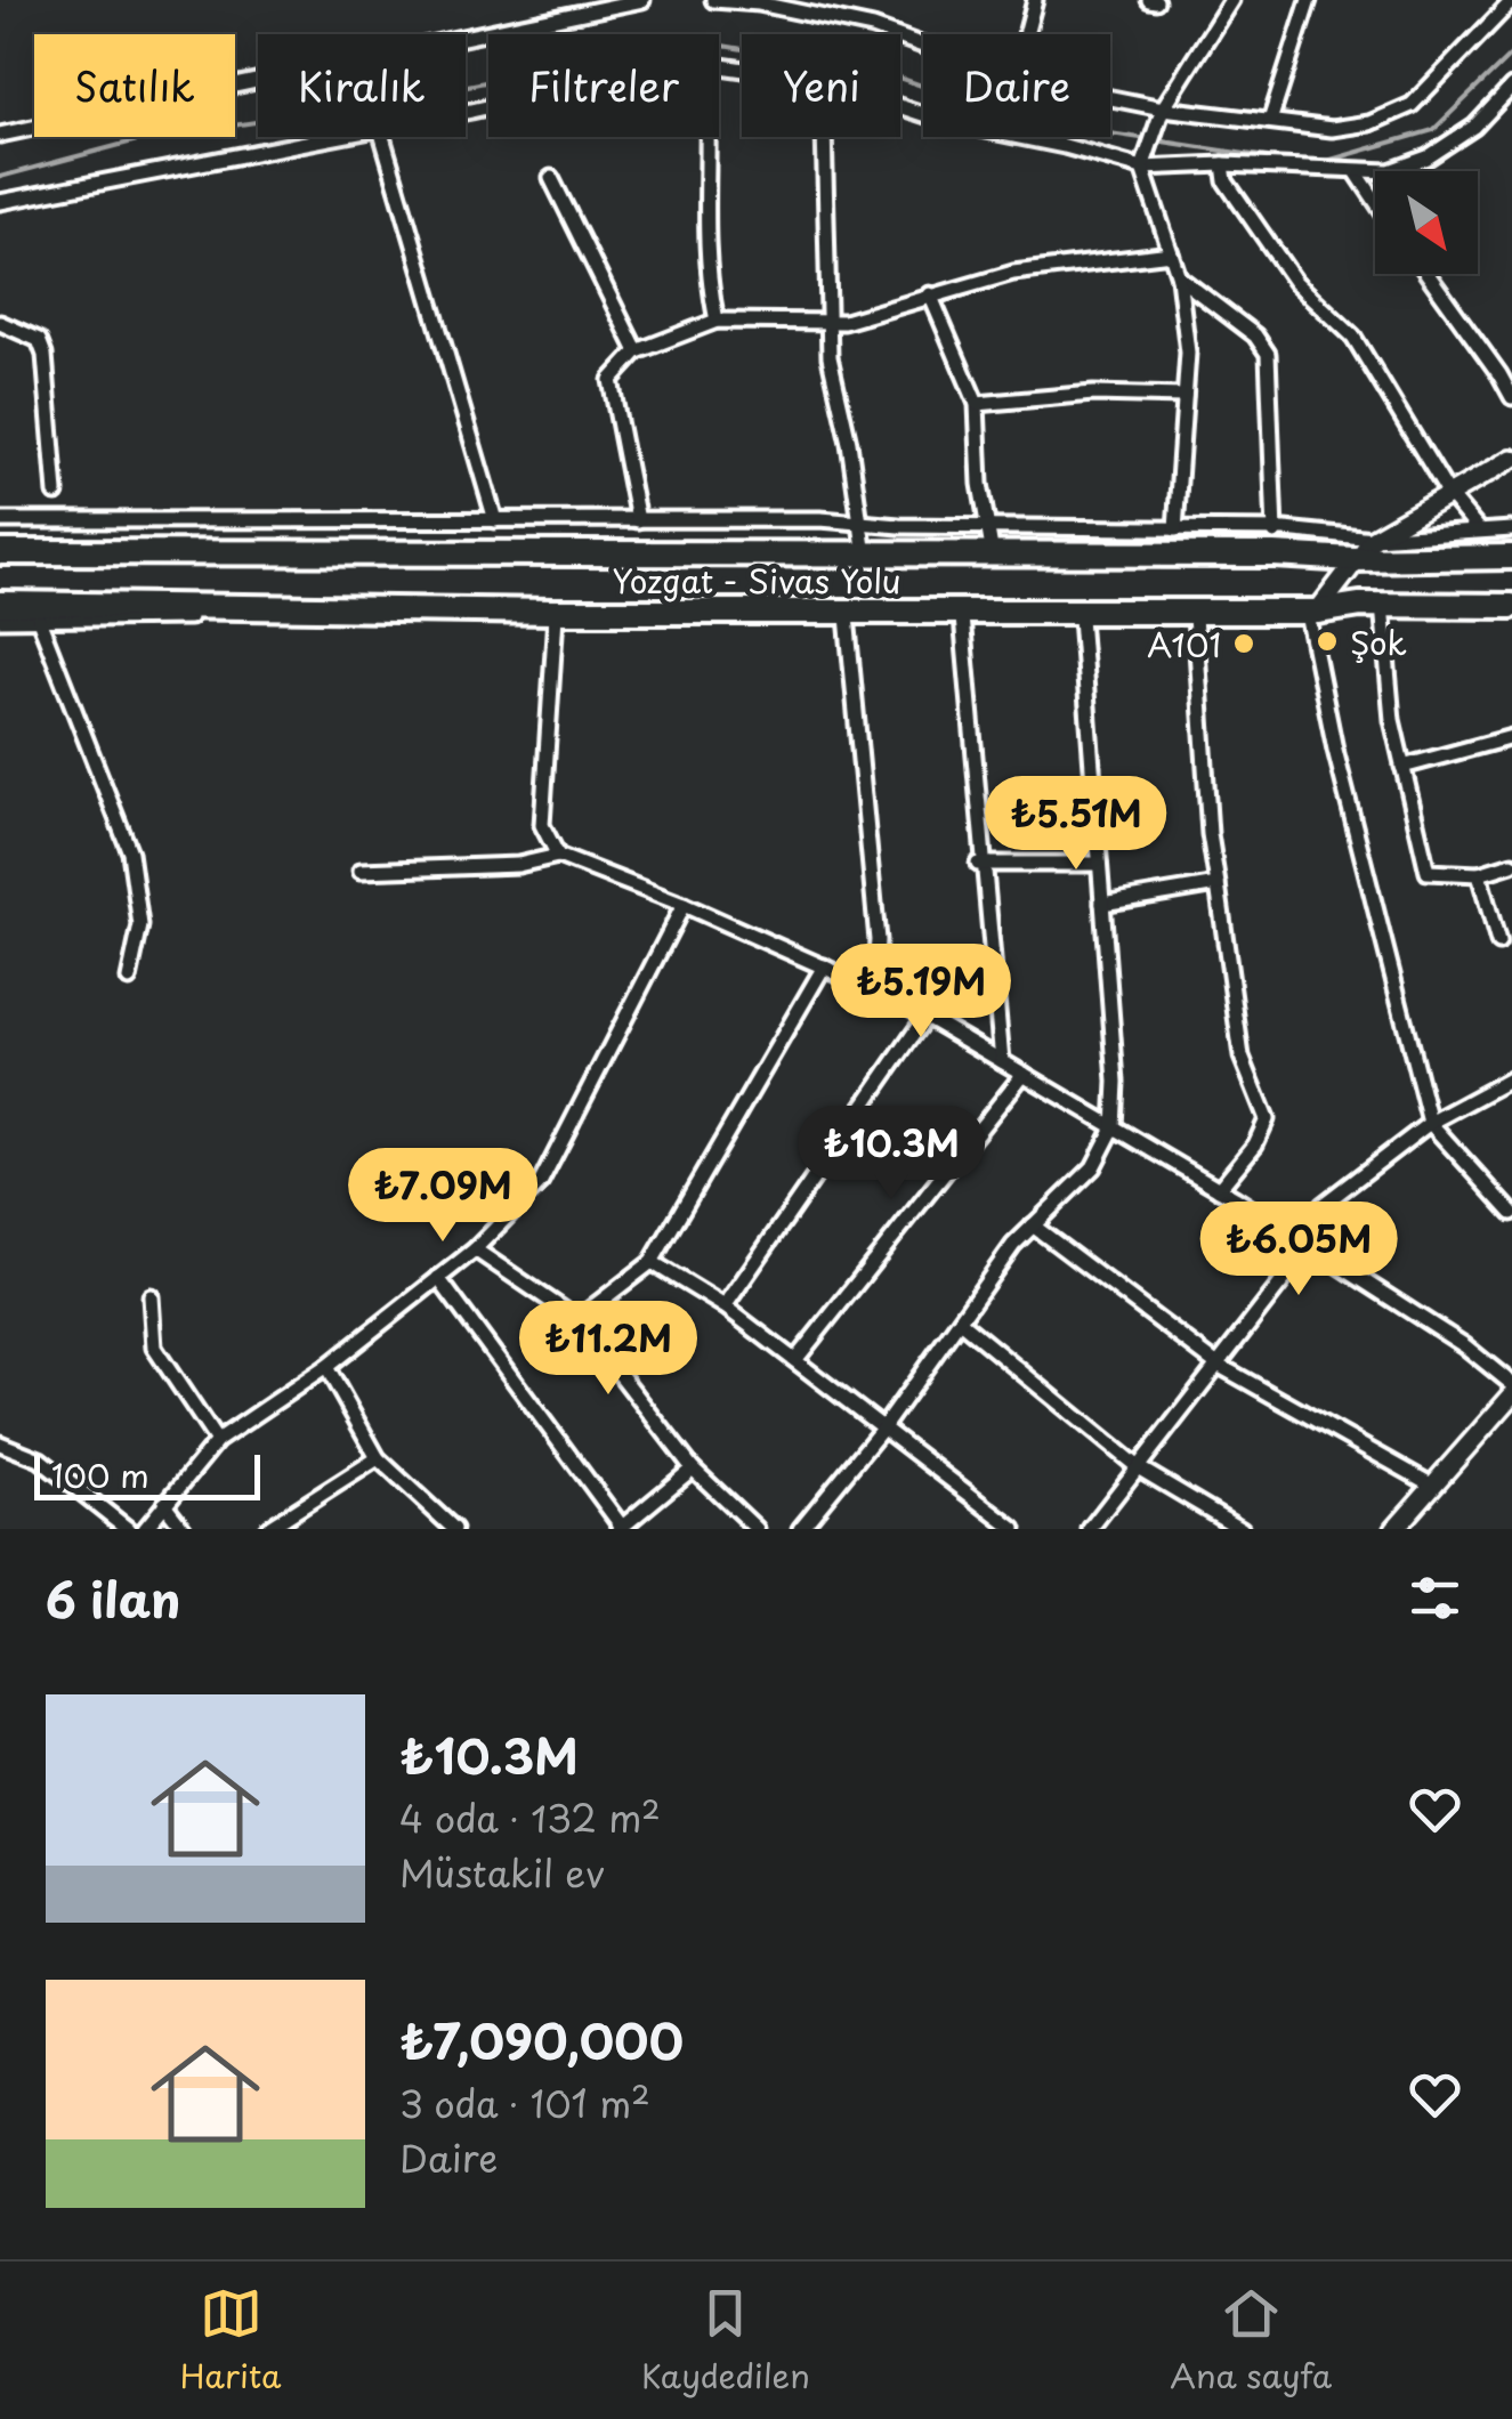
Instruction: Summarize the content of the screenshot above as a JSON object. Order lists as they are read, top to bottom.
{
  "streets": {
    "highway": ["Yozgat - Sivas Yolu"]
  },
  "places": ["Şok", "A101"],
  "scale_bar": "100 m",
  "north": "bottom right",
  "page": {
    "chip": [
      "Satılık",
      "Kiralık",
      "Filtreler",
      "Yeni",
      "Daire"
    ],
    "price": [
      "₺5.51M",
      "₺5.19M",
      "₺10.3M",
      "₺7.09M",
      "₺6.05M",
      "₺11.2M"
    ],
    "scale": "100 m",
    "heading": "6 ilan",
    "list": [
      {
        "name": "₺10.3M",
        "note": "4 oda · 132 m² · Müstakil ev"
      },
      {
        "name": "₺7,090,000",
        "note": "3 oda · 101 m² · Daire"
      }
    ],
    "tabs": ["Harita", "Kaydedilen", "Ana sayfa"]
  }
}
